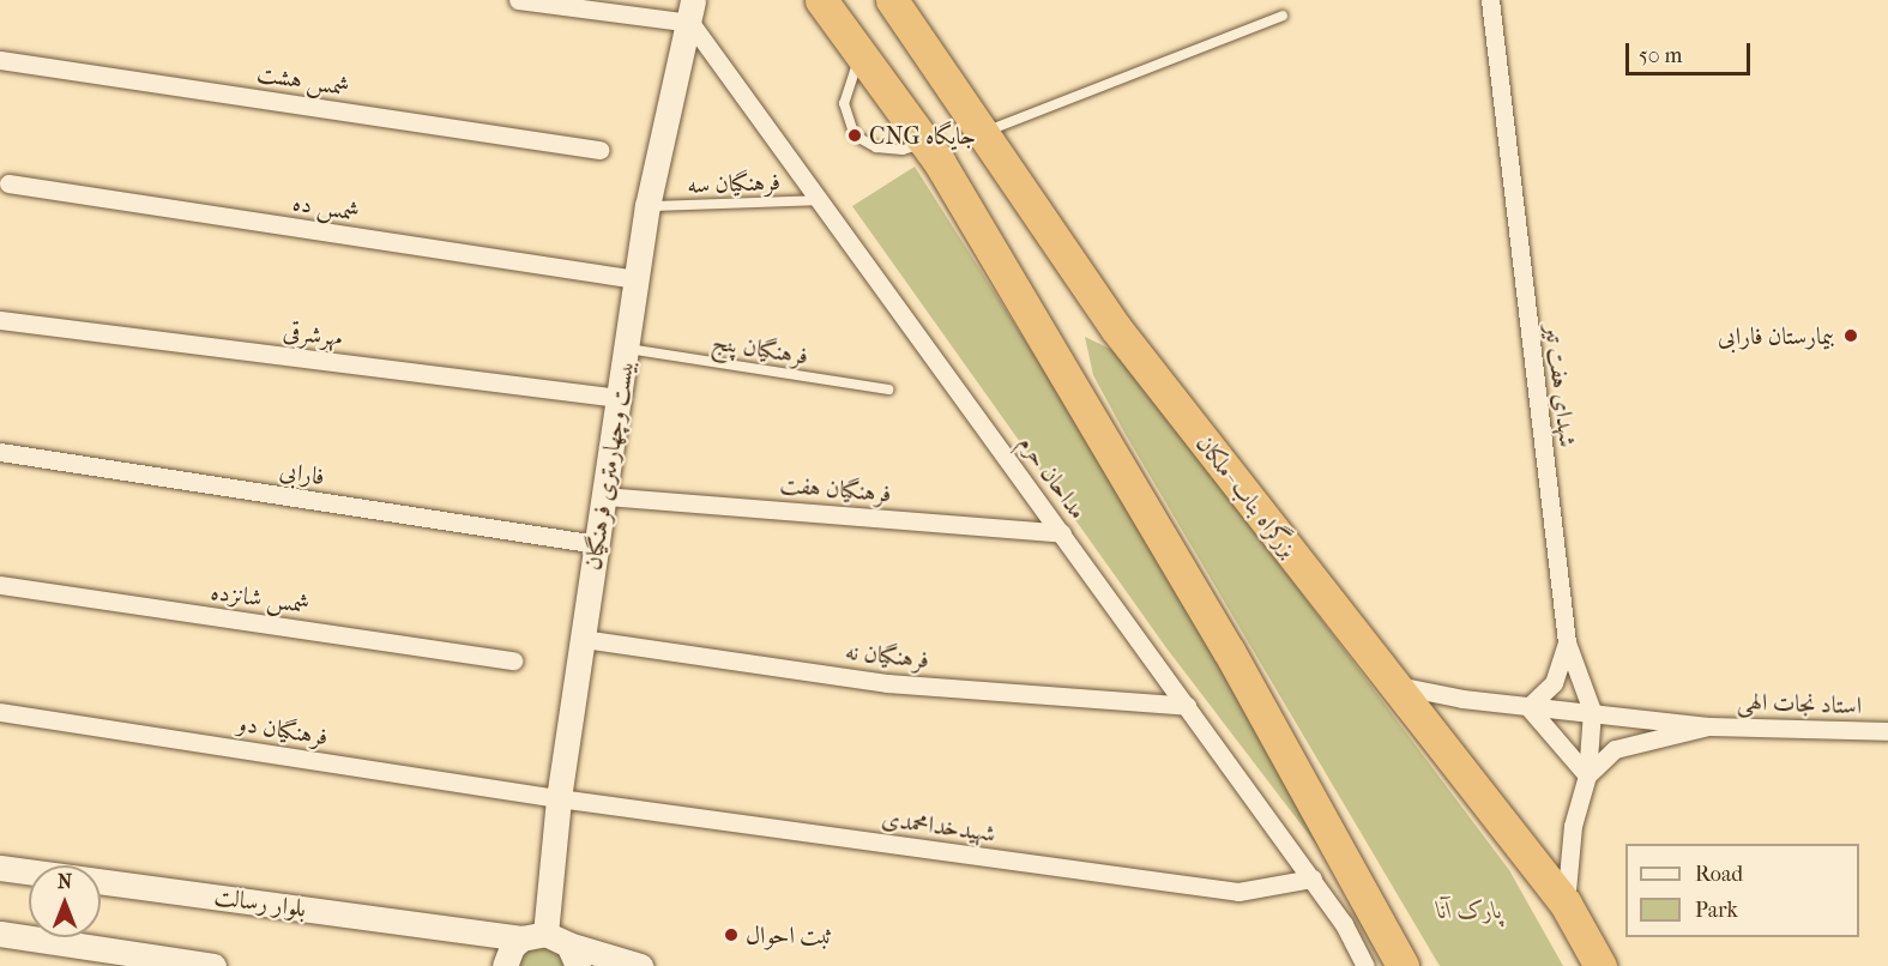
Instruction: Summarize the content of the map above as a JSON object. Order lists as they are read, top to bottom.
{
  "streets": {
    "highway": ["بزرگراه بناب -ملکان"],
    "street": [
      "شمس هشت",
      "شمس ده",
      "مهرشرقی",
      "شهدای هفت تیر",
      "بیست وچهارمتری فرهنگیان",
      "فارابی",
      "مداحان حرم",
      "فرهنگیان هفت",
      "شمس شانزده",
      "فرهنگیان نه",
      "استاد نجات الهی",
      "فرهنگیان دو",
      "شهیدخدامحمدی",
      "بلوار رسالت"
    ],
    "lane": ["فرهنگیان سه", "فرهنگیان پنج"]
  },
  "crossings": [
    ["فرهنگیان سه", "بیست وچهارمتری فرهنگیان"],
    ["فرهنگیان سه", "مداحان حرم"],
    ["شمس ده", "بیست وچهارمتری فرهنگیان"],
    ["مهرشرقی", "بیست وچهارمتری فرهنگیان"],
    ["فرهنگیان پنج", "بیست وچهارمتری فرهنگیان"],
    ["شهدای هفت تیر", "بزرگراه بناب -ملکان"],
    ["بیست وچهارمتری فرهنگیان", "فارابی"],
    ["بیست وچهارمتری فرهنگیان", "مداحان حرم"],
    ["بیست وچهارمتری فرهنگیان", "فرهنگیان هفت"],
    ["بیست وچهارمتری فرهنگیان", "فرهنگیان نه"],
    ["بیست وچهارمتری فرهنگیان", "فرهنگیان دو"],
    ["بیست وچهارمتری فرهنگیان", "شهیدخدامحمدی"],
    ["بیست وچهارمتری فرهنگیان", "بلوار رسالت"],
    ["مداحان حرم", "فرهنگیان هفت"],
    ["مداحان حرم", "فرهنگیان نه"],
    ["مداحان حرم", "شهیدخدامحمدی"],
    ["فرهنگیان دو", "شهیدخدامحمدی"]
  ],
  "parks": ["پارک آنا"],
  "places": ["CNG جایگاه", "بیمارستان فارابی", "ثبت احوال"],
  "legend": ["Road", "Park"],
  "scale_bar": "50 m",
  "north": "top"
}
